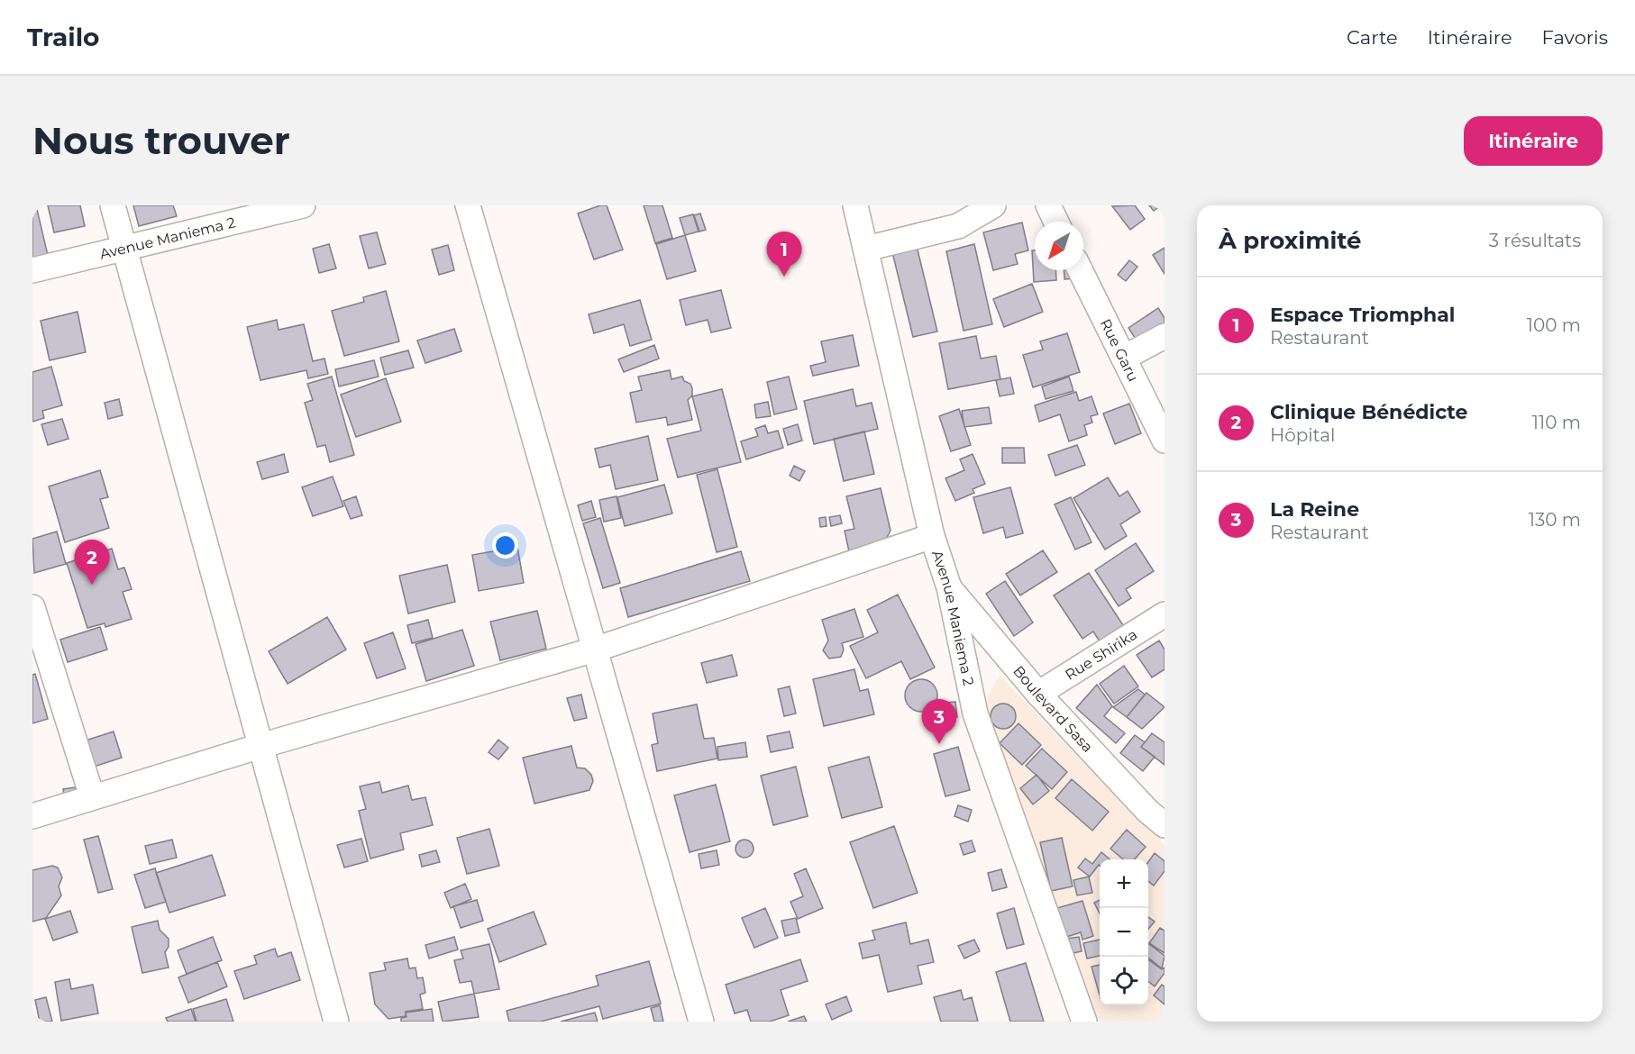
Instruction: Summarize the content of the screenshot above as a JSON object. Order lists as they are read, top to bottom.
{
  "streets": {
    "street": [
      "Avenue Maniema 2",
      "Rue Garu",
      "Rue Shirika",
      "Boulevard Sasa"
    ]
  },
  "crossings": [
    ["Avenue Maniema 2", "Boulevard Sasa"],
    ["Rue Shirika", "Boulevard Sasa"]
  ],
  "north": "bottom left",
  "page": {
    "header": "Trailo",
    "nav": ["Carte", "Itinéraire", "Favoris"],
    "buttons": "Itinéraire",
    "title": "Nous trouver",
    "heading": ["À proximité", "3 résultats"],
    "pins": ["1", "2", "3"],
    "list": [
      {
        "mark": "1",
        "name": "Espace Triomphal",
        "note": "Restaurant",
        "value": "100 m"
      },
      {
        "mark": "2",
        "name": "Clinique Bénédicte",
        "note": "Hôpital",
        "value": "110 m"
      },
      {
        "mark": "3",
        "name": "La Reine",
        "note": "Restaurant",
        "value": "130 m"
      }
    ],
    "map_buttons": ["+", "−"]
  }
}
